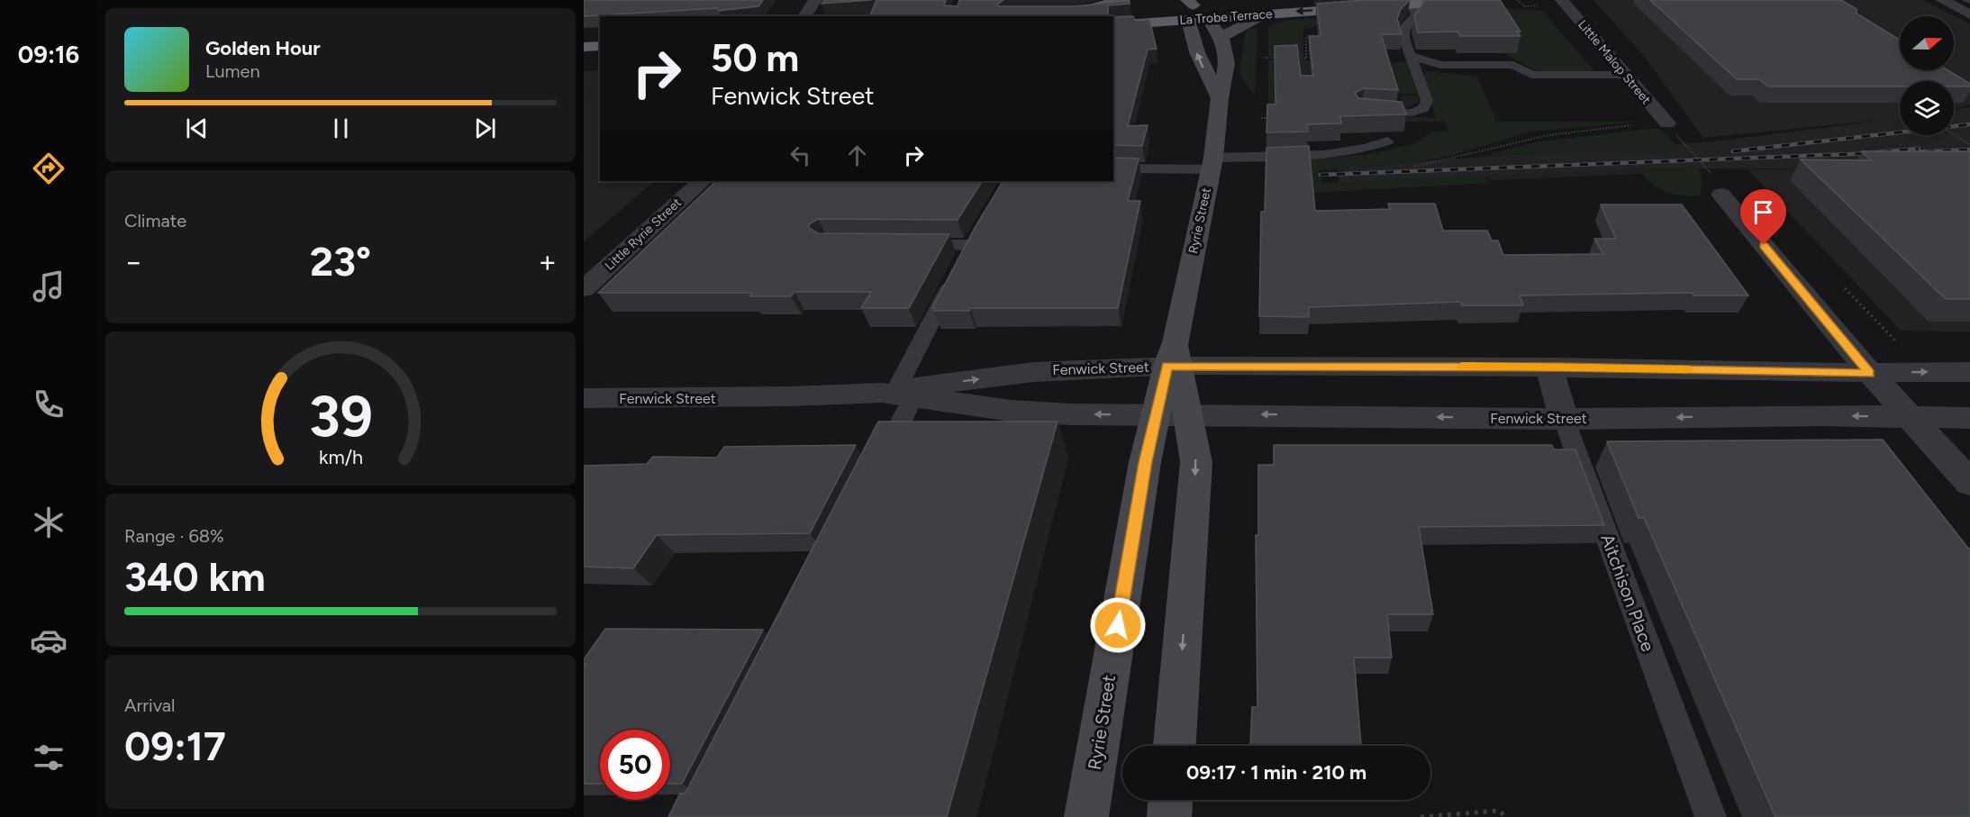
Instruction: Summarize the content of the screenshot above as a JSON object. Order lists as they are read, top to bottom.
{
  "streets": {
    "highway": ["La Trobe Terrace"],
    "main road": ["Ryrie Street"],
    "street": [
      "Little Malop Street",
      "Little Ryrie Street",
      "Fenwick Street",
      "Aitchison Place"
    ]
  },
  "crossings": [
    ["La Trobe Terrace", "Ryrie Street"],
    ["Ryrie Street", "Fenwick Street"],
    ["Fenwick Street", "Aitchison Place"]
  ],
  "north": "right",
  "page": {
    "tabs": "09:16",
    "turn": ["50 m", "Fenwick Street"],
    "song": ["Golden Hour", "Lumen"],
    "tile": [
      "Climate",
      ["Range · 68%", "340 km"],
      ["Arrival", "09:17"]
    ],
    "heat": ["−", "23°", "+"],
    "limit": "50",
    "trip": "09:17 · 1 min · 210 m",
    "gauge": ["39", "km/h"]
  }
}
